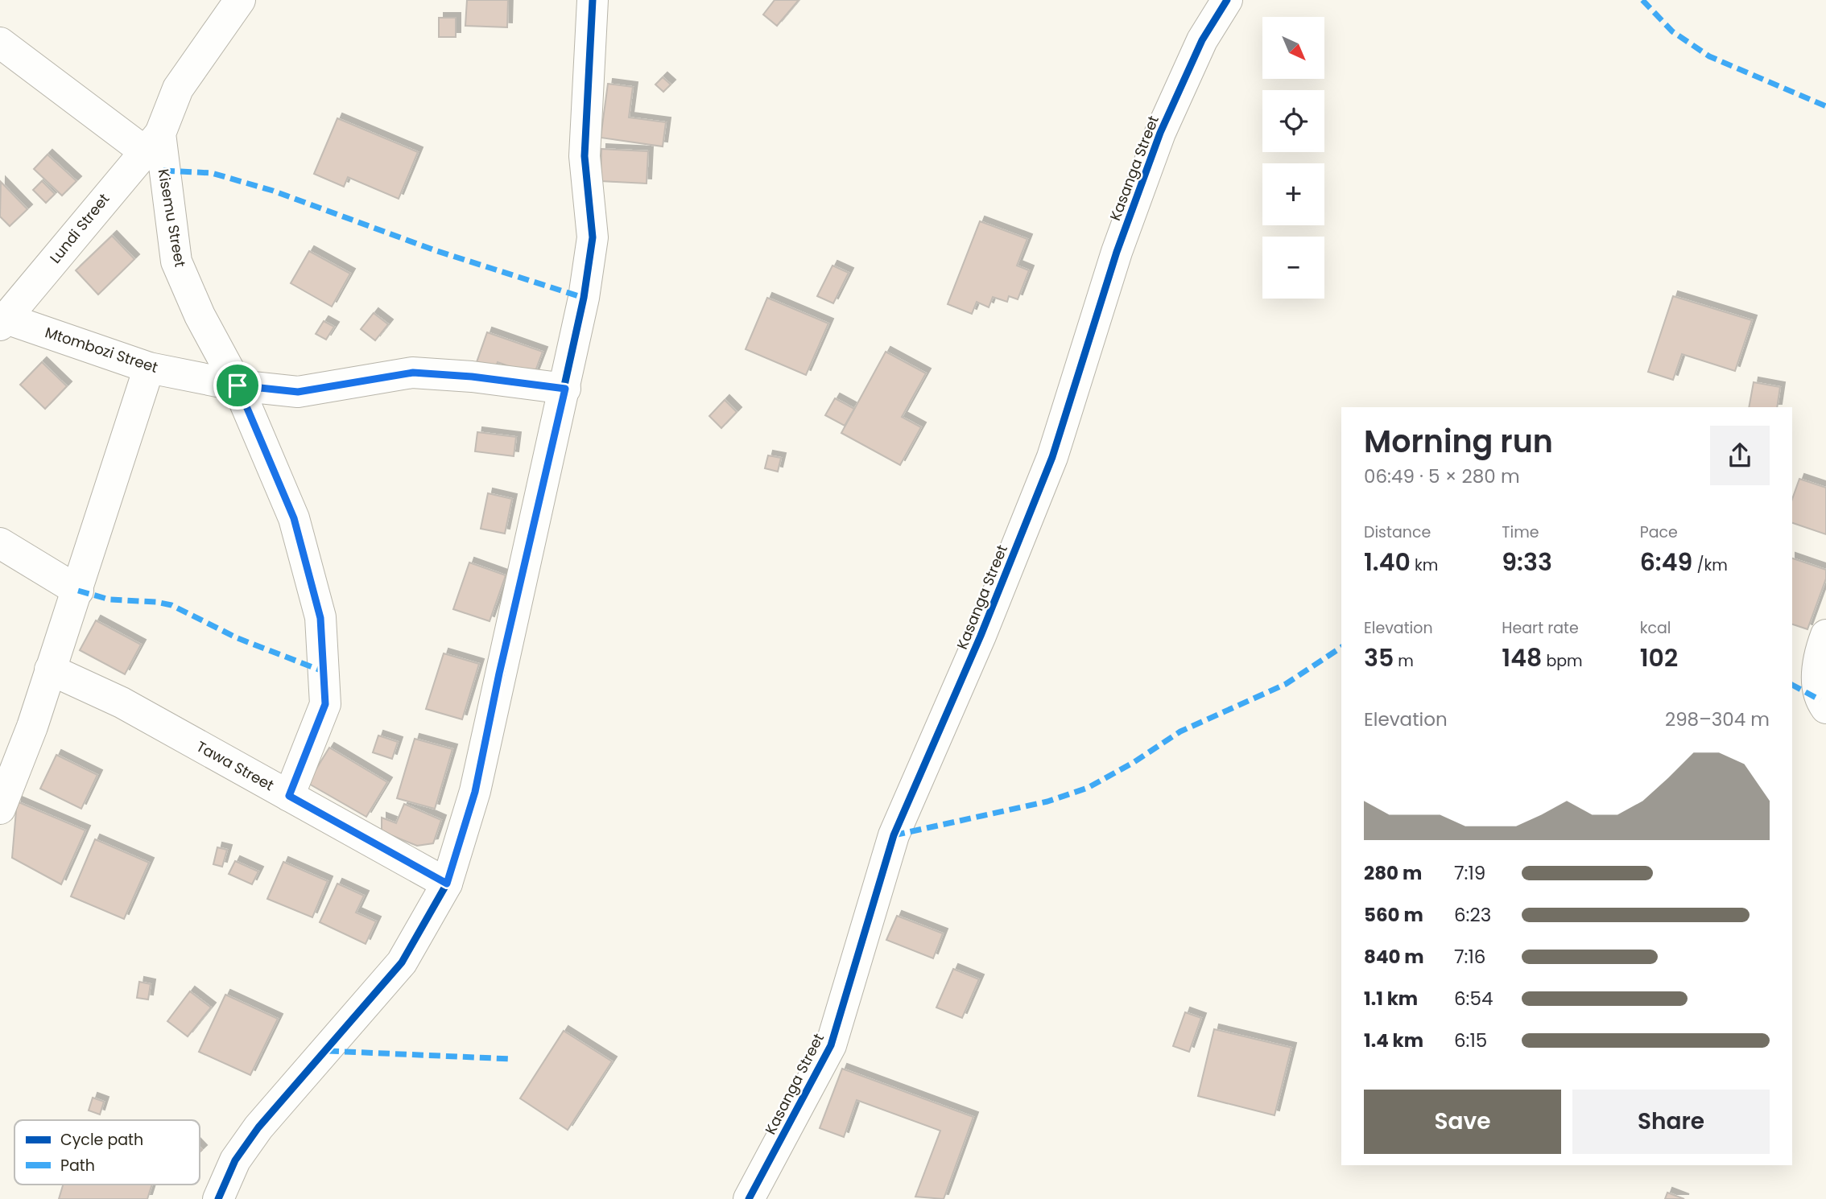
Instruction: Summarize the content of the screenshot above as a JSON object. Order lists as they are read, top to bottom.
{
  "streets": {
    "street": [
      "Kasanga Street",
      "Kisemu Street",
      "Lundi Street",
      "Mtombozi Street",
      "Tawa Street"
    ]
  },
  "crossings": [
    ["Kisemu Street", "Lundi Street"],
    ["Kisemu Street", "Mtombozi Street"],
    ["Kisemu Street", "Tawa Street"],
    ["Lundi Street", "Mtombozi Street"]
  ],
  "legend": ["Cycle path", "Path"],
  "north": "bottom right",
  "page": {
    "map_buttons": ["+", "−"],
    "heading": ["Morning run", "06:49 · 5 × 280 m"],
    "stats": [
      ["Distance", "1.40 km"],
      ["Time", "9:33"],
      ["Pace", "6:49 /km"],
      ["Elevation", "35 m"],
      ["Heart rate", "148 bpm"],
      ["kcal", "102"]
    ],
    "chart": ["Elevation", "298–304 m"],
    "list": [
      {
        "name": "280 m",
        "note": "7:19"
      },
      {
        "name": "560 m",
        "note": "6:23"
      },
      {
        "name": "840 m",
        "note": "7:16"
      },
      {
        "name": "1.1 km",
        "note": "6:54"
      },
      {
        "name": "1.4 km",
        "note": "6:15"
      }
    ],
    "buttons": ["Save", "Share"]
  }
}
